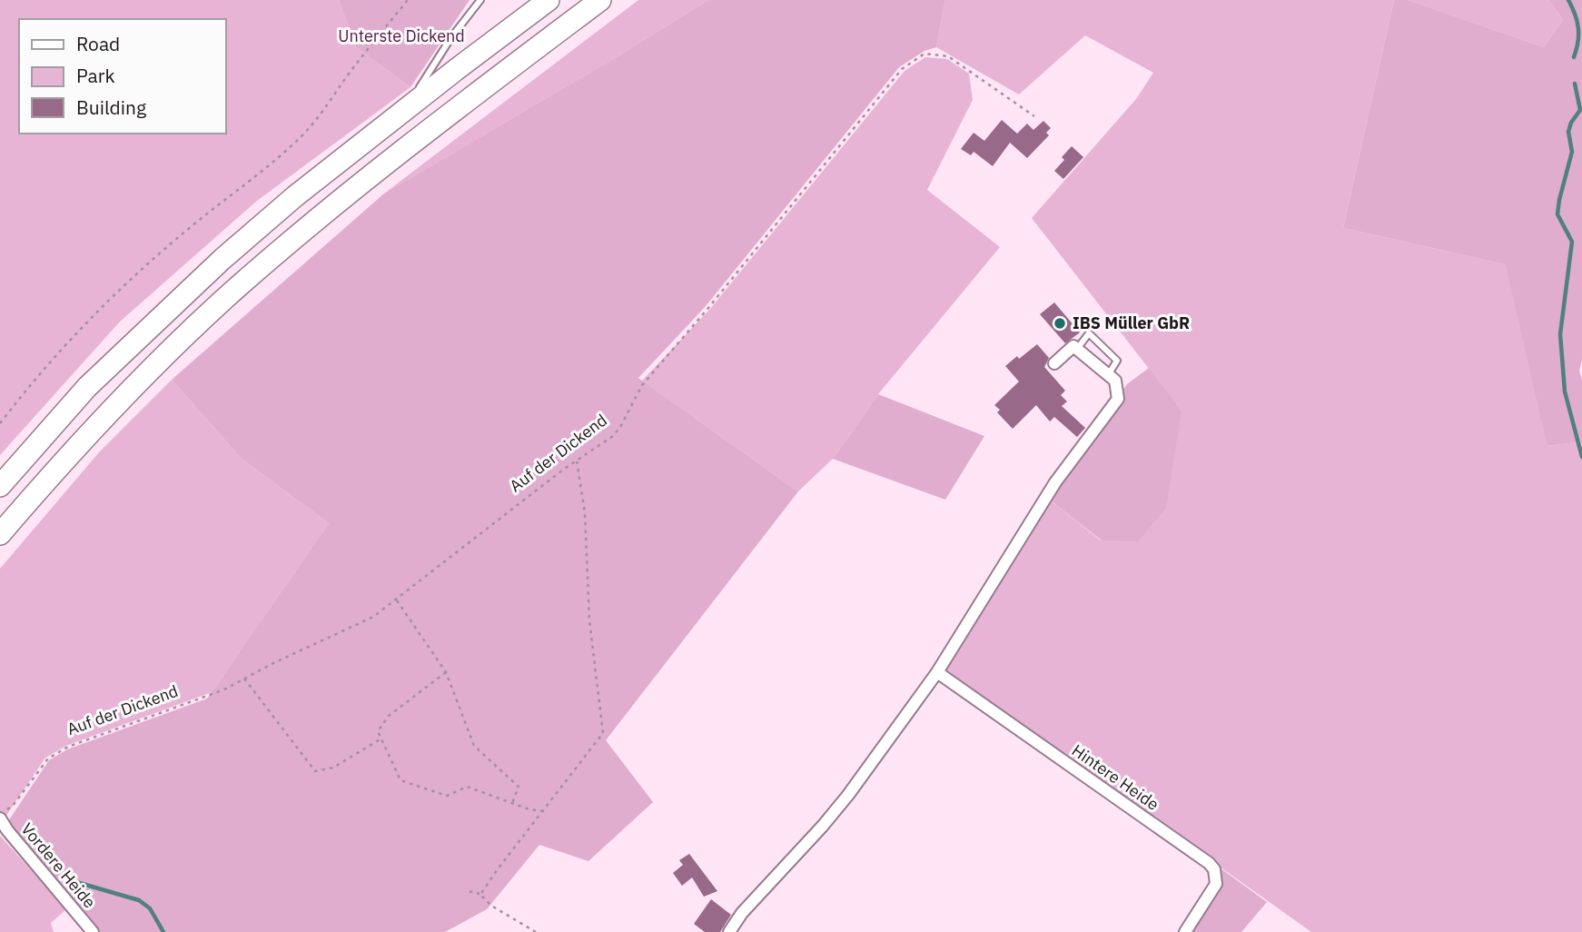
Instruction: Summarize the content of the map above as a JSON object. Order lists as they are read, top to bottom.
{
  "streets": {
    "street": ["Hintere Heide", "Vordere Heide"],
    "path": ["Auf der Dickend"]
  },
  "crossings": [
    ["Auf der Dickend", "Vordere Heide"]
  ],
  "parks": ["Unterste Dickend"],
  "places": ["IBS Müller GbR"],
  "legend": ["Road", "Park", "Building"]
}
